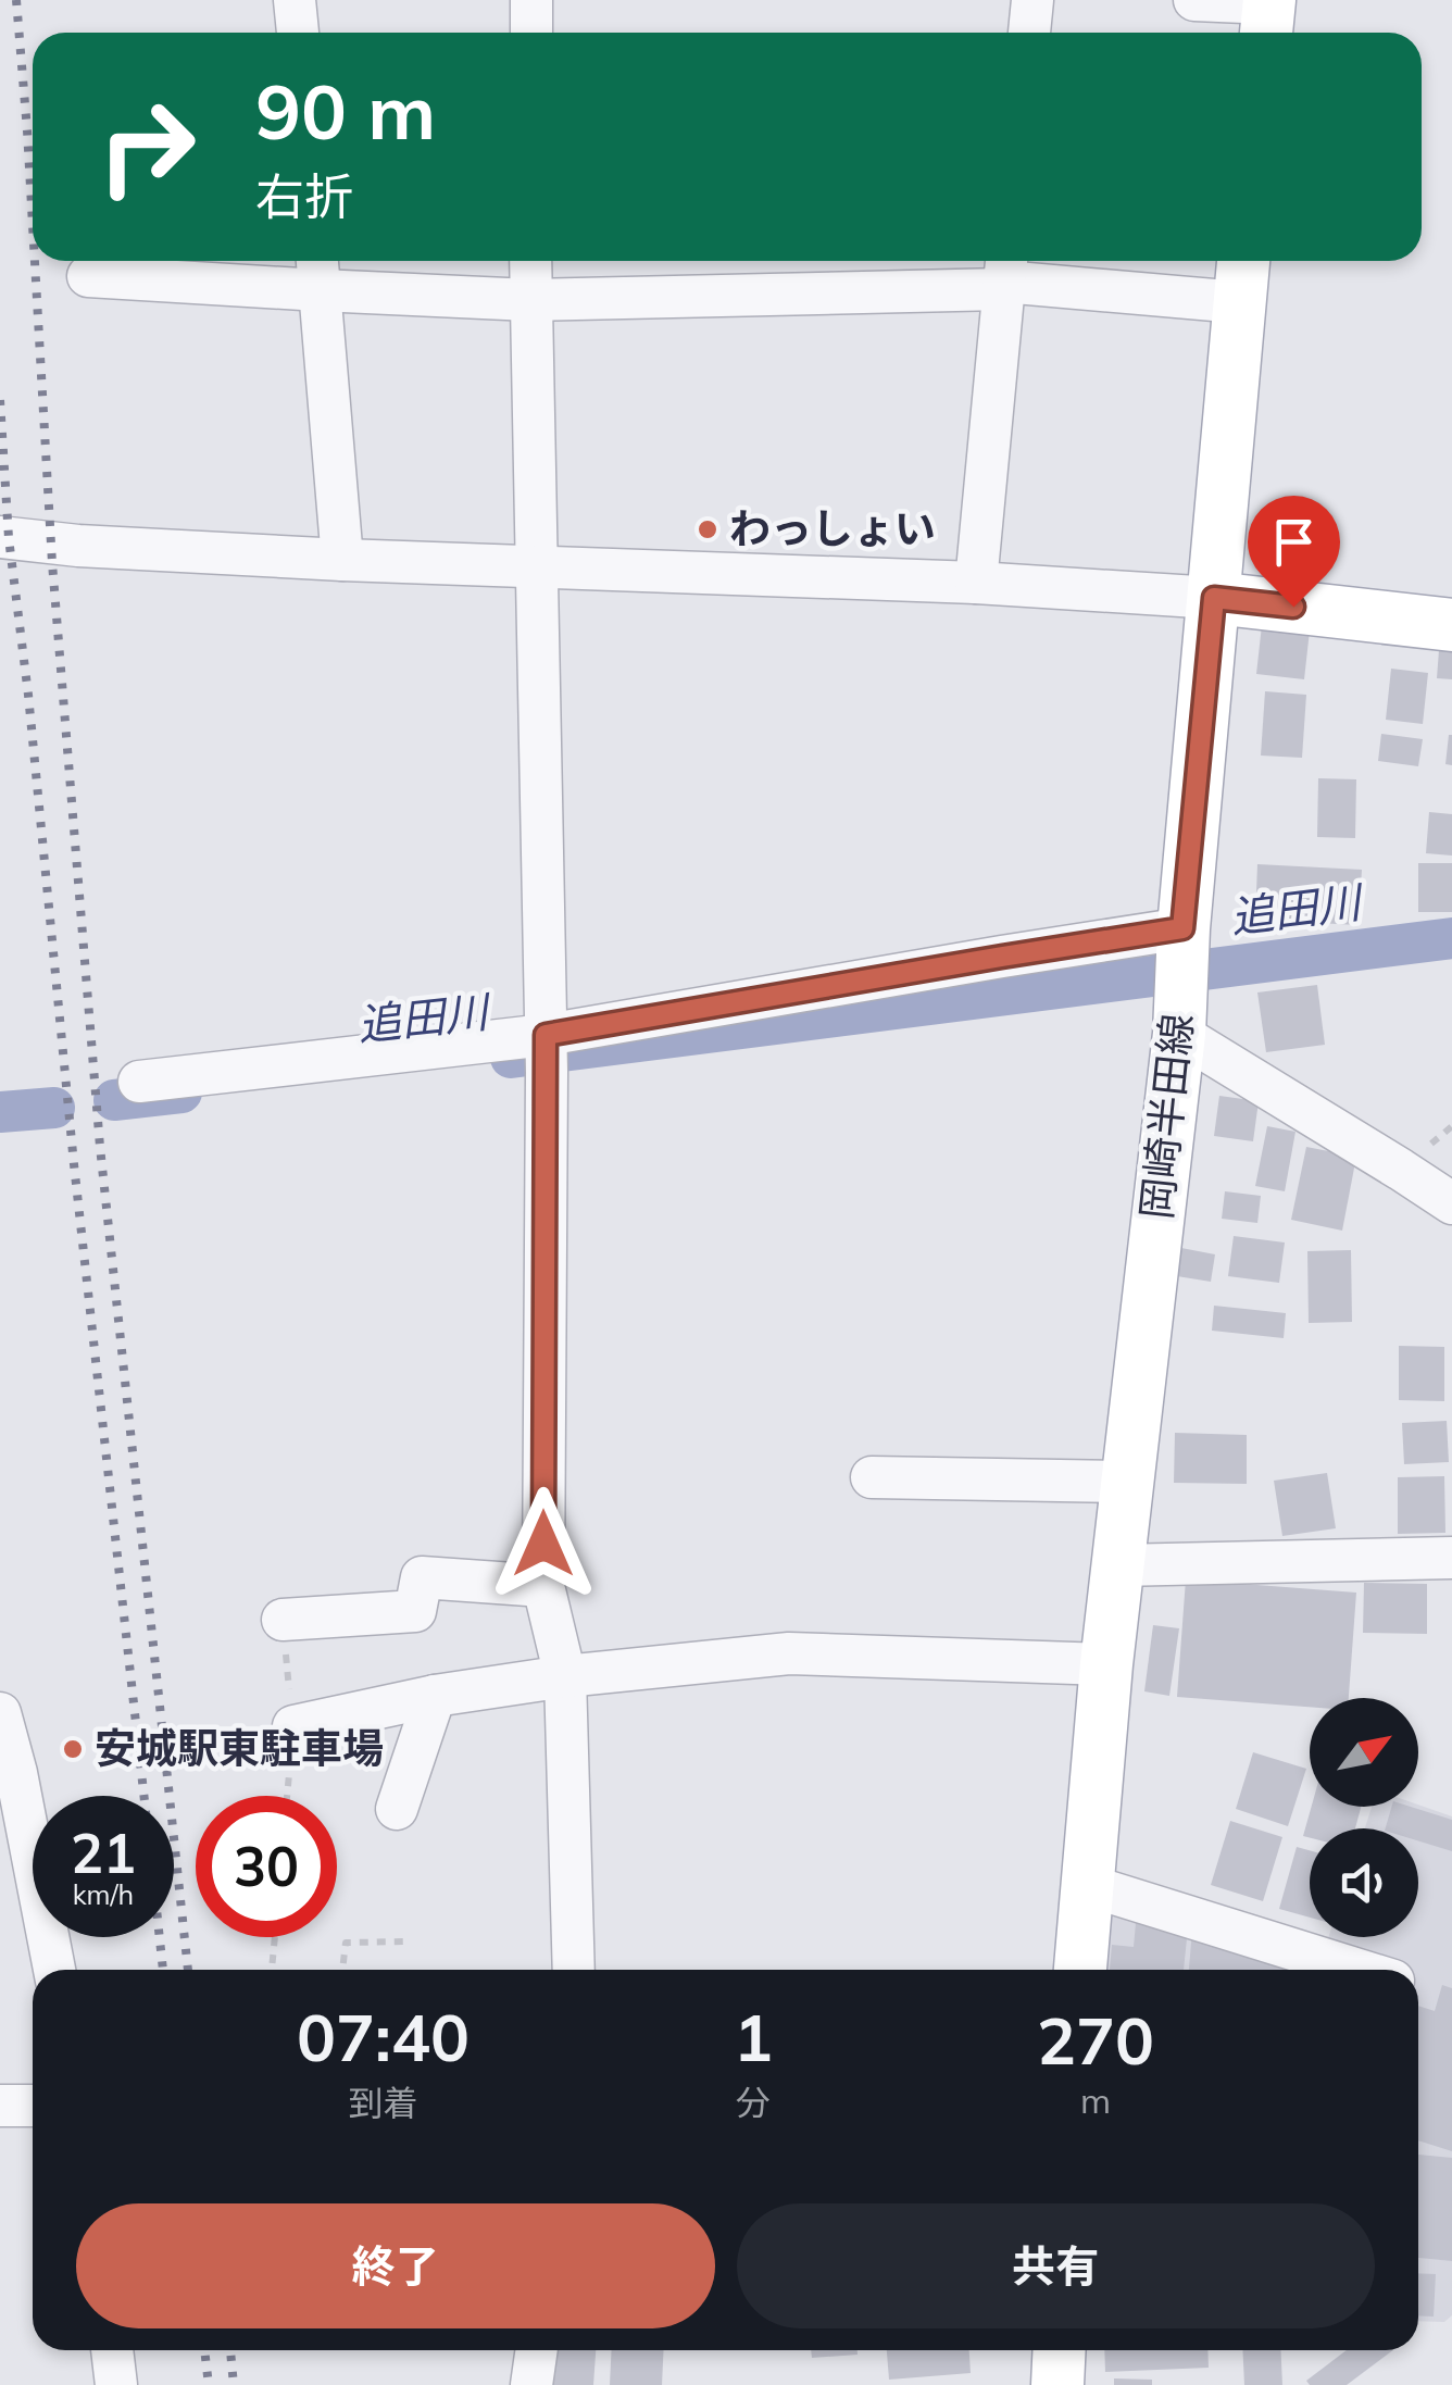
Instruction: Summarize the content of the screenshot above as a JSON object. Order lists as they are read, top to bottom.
{
  "streets": {
    "main road": ["岡崎半田線"]
  },
  "water": ["追田川"],
  "places": ["わっしょい", "安城駅東駐車場"],
  "north": "top right",
  "page": {
    "turn": ["90 m", "右折"],
    "speed": "21 km/h",
    "limit": "30",
    "eta": [
      "07:40",
      "到着",
      "1",
      "分",
      "270",
      "m"
    ],
    "buttons": ["終了", "共有"]
  }
}
